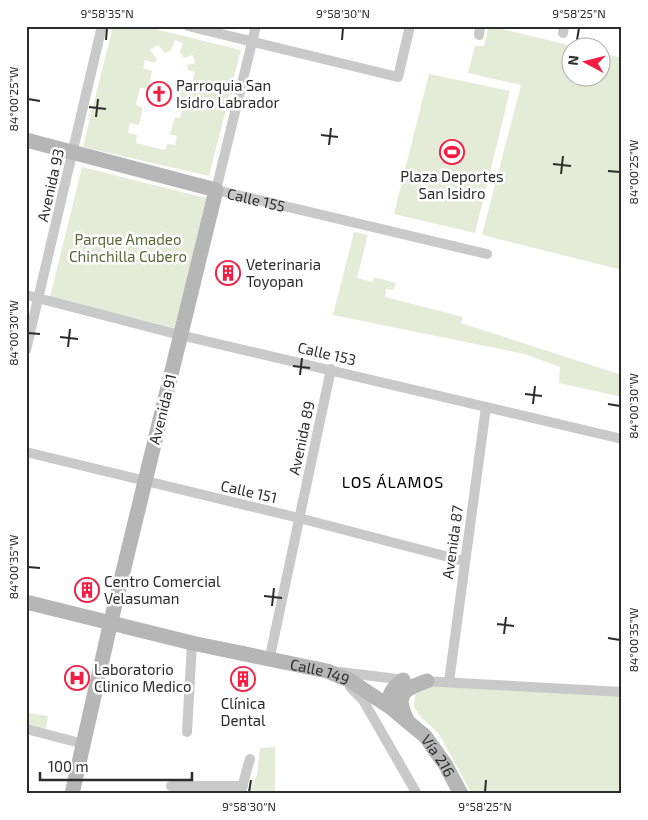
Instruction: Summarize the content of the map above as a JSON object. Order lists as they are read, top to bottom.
{
  "streets": {
    "main road": [
      "Calle 155",
      "Avenida 91",
      "Calle 149",
      "Vía 216"
    ],
    "street": [
      "Avenida 93",
      "Calle 153",
      "Avenida 89",
      "Calle 151",
      "Avenida 87"
    ]
  },
  "crossings": [
    ["Avenida 93", "Calle 155"],
    ["Avenida 93", "Calle 153"],
    ["Calle 155", "Avenida 91"],
    ["Calle 153", "Avenida 91"],
    ["Calle 153", "Avenida 89"],
    ["Calle 153", "Avenida 87"],
    ["Avenida 91", "Calle 151"],
    ["Avenida 91", "Calle 149"],
    ["Avenida 89", "Calle 151"],
    ["Avenida 89", "Calle 149"],
    ["Calle 151", "Avenida 87"],
    ["Avenida 87", "Calle 149"],
    ["Calle 149", "Vía 216"]
  ],
  "districts": ["LOS ÁLAMOS"],
  "parks": ["Parque Amadeo Chinchilla Cubero"],
  "places": {
    "church": ["Parroquia San Isidro Labrador"],
    "sports": ["Plaza Deportes San Isidro"],
    "building": ["Veterinaria Toyopan", "Centro Comercial Velasuman", "Clínica Dental"],
    "hospital": ["Laboratorio Clinico Medico"]
  },
  "scale_bar": "100 m",
  "north": "left",
  "coordinates": [
    "9°58'35\"N",
    "9°58'30\"N",
    "9°58'25\"N",
    "84°00'25\"W",
    "84°00'30\"W",
    "84°00'35\"W"
  ]
}
